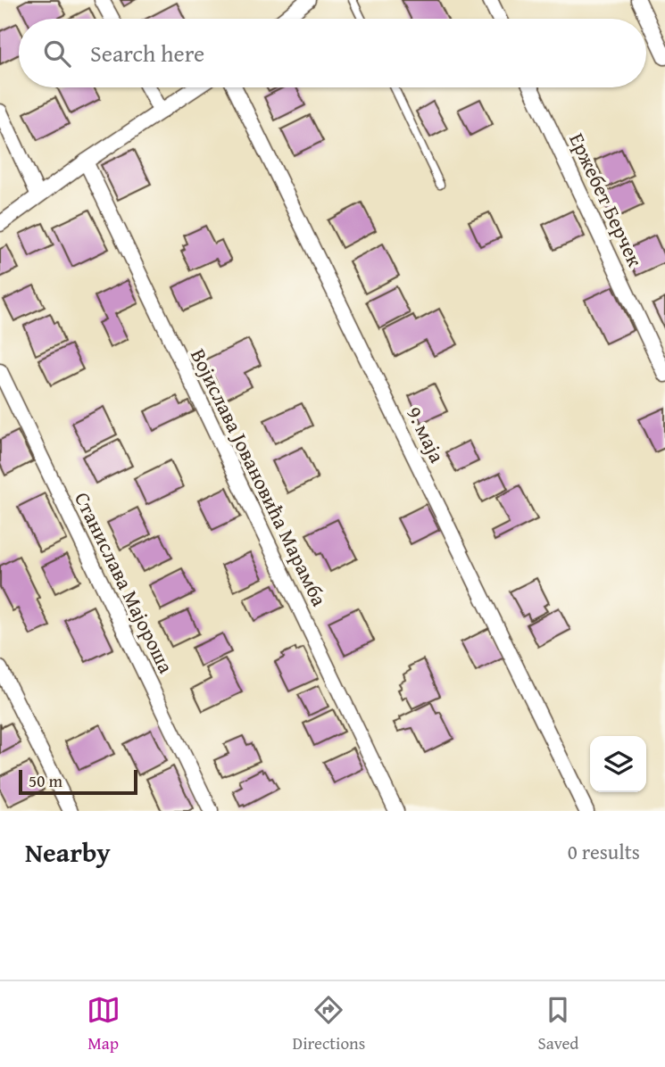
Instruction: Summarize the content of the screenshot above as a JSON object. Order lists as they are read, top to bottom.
{
  "streets": {
    "street": [
      "Ержебет Берчек",
      "9. маја",
      "Војислава Јовановића Марамба",
      "Станислава Мајороша"
    ]
  },
  "scale_bar": "50 m",
  "page": {
    "search": "Search here",
    "scale": "50 m",
    "heading": ["Nearby", "0 results"],
    "nav": ["Map", "Directions", "Saved"]
  }
}
